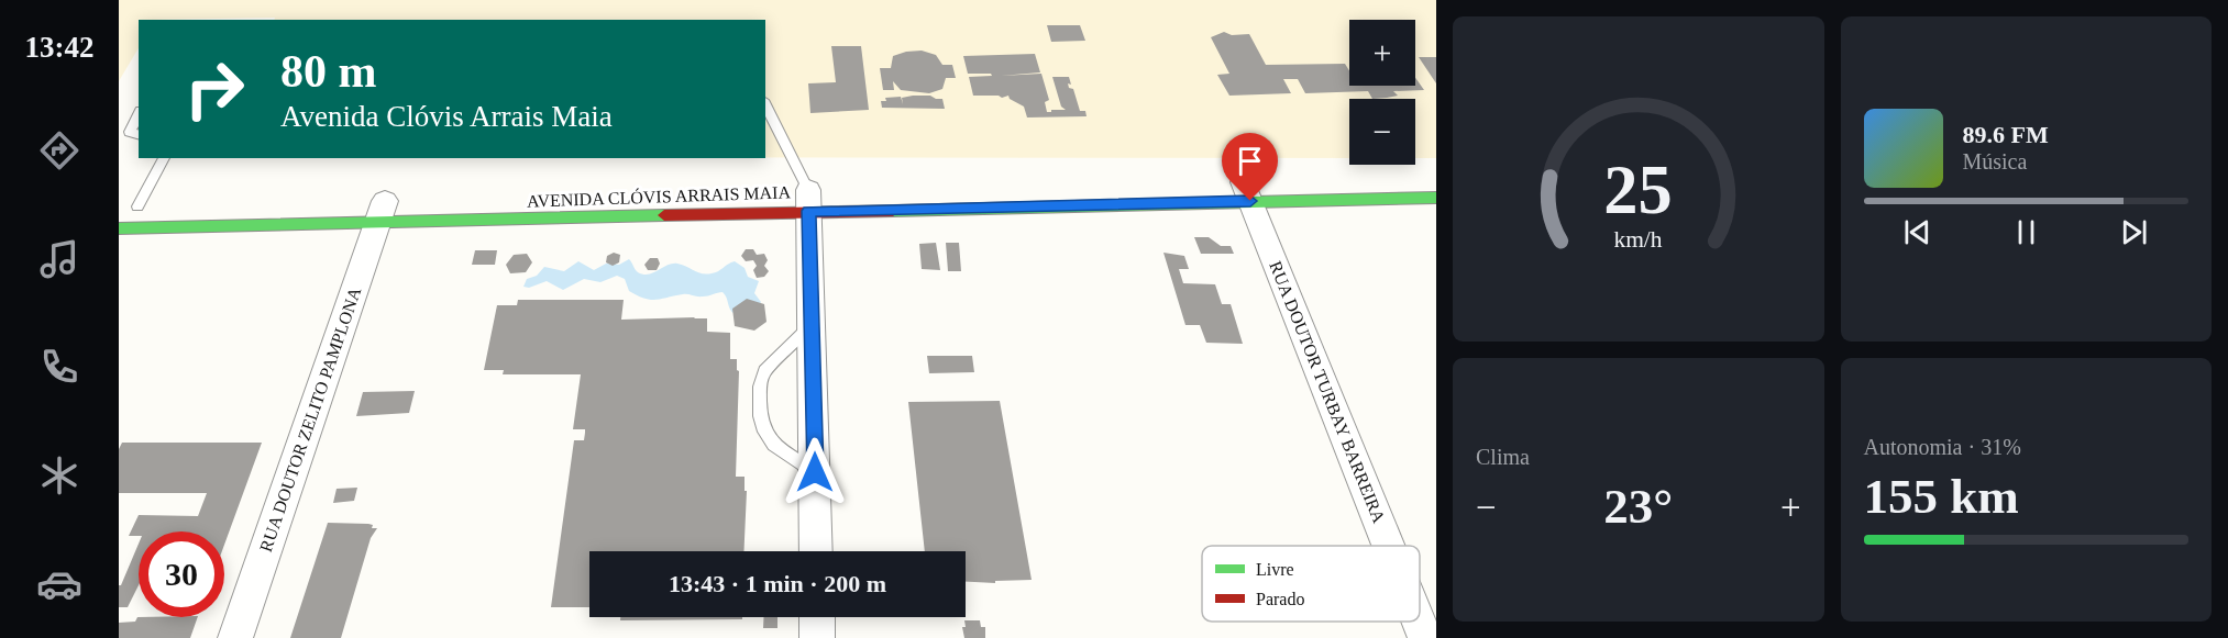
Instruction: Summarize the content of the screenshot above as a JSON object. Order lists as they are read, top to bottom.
{
  "streets": {
    "main road": ["AVENIDA CLÓVIS ARRAIS MAIA"],
    "street": ["RUA DOUTOR TURBAY BARREIRA", "RUA DOUTOR ZELITO PAMPLONA"]
  },
  "crossings": [
    ["AVENIDA CLÓVIS ARRAIS MAIA", "RUA DOUTOR TURBAY BARREIRA"],
    ["AVENIDA CLÓVIS ARRAIS MAIA", "RUA DOUTOR ZELITO PAMPLONA"]
  ],
  "legend": ["Livre", "Parado"],
  "page": {
    "tabs": "13:42",
    "map_buttons": ["+", "−"],
    "turn": ["80 m", "Avenida Clóvis Arrais Maia"],
    "song": ["89.6 FM", "Música"],
    "tile": [
      "Clima",
      ["Autonomia · 31%", "155 km"]
    ],
    "heat": ["−", "23°", "+"],
    "limit": "30",
    "trip": "13:43 · 1 min · 200 m",
    "gauge": ["25", "km/h"]
  }
}
